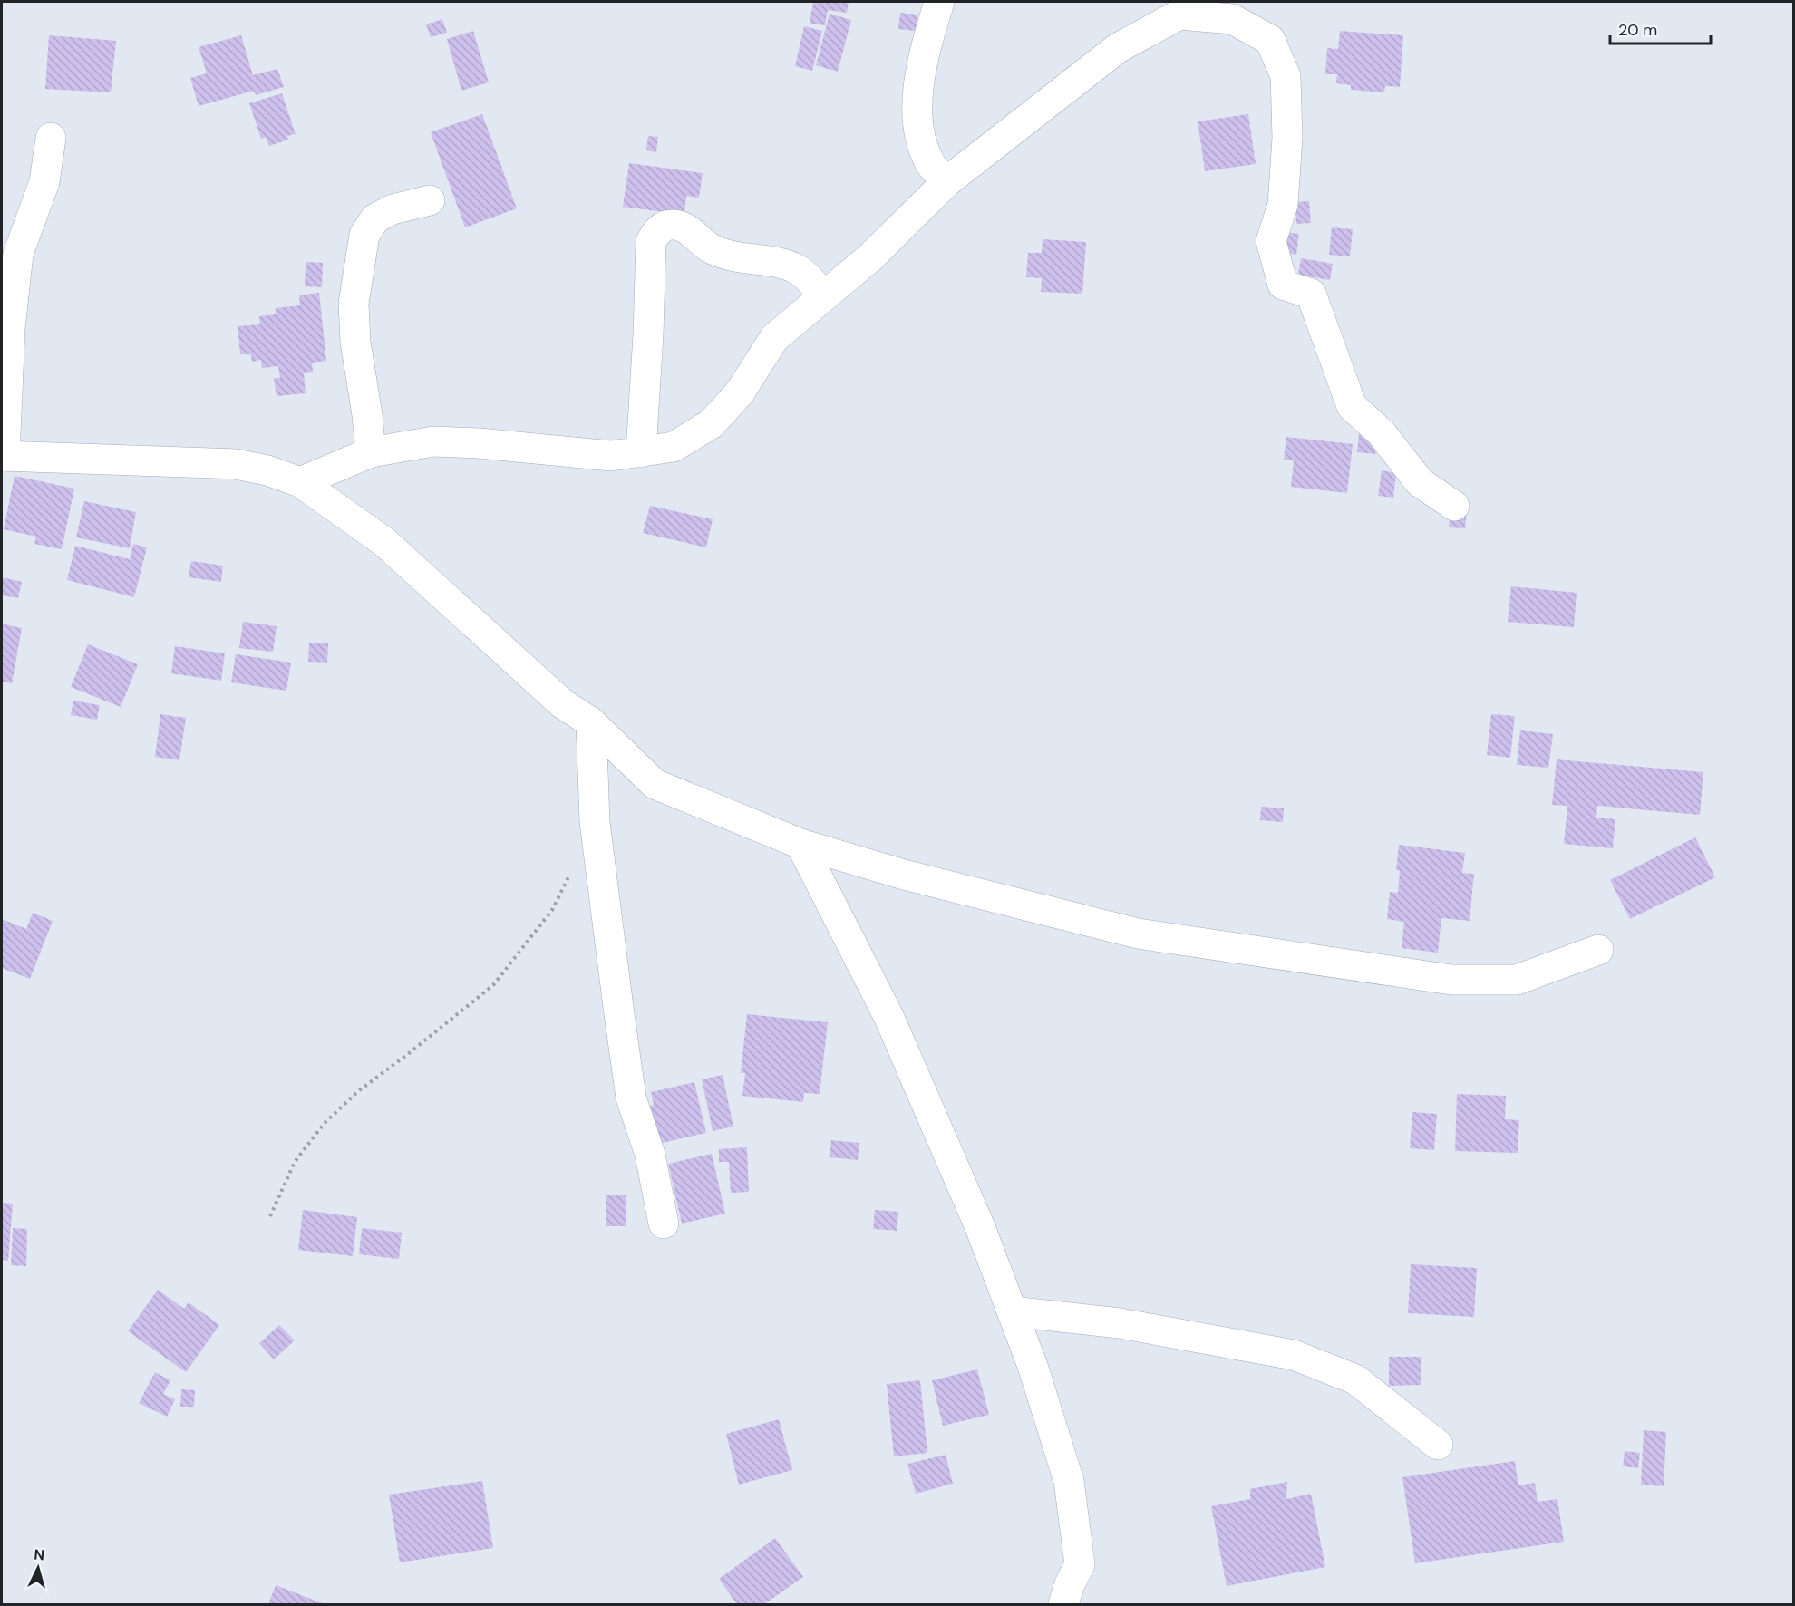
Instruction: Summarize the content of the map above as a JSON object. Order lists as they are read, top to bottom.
{
  "scale_bar": "20 m",
  "north": "top"
}
